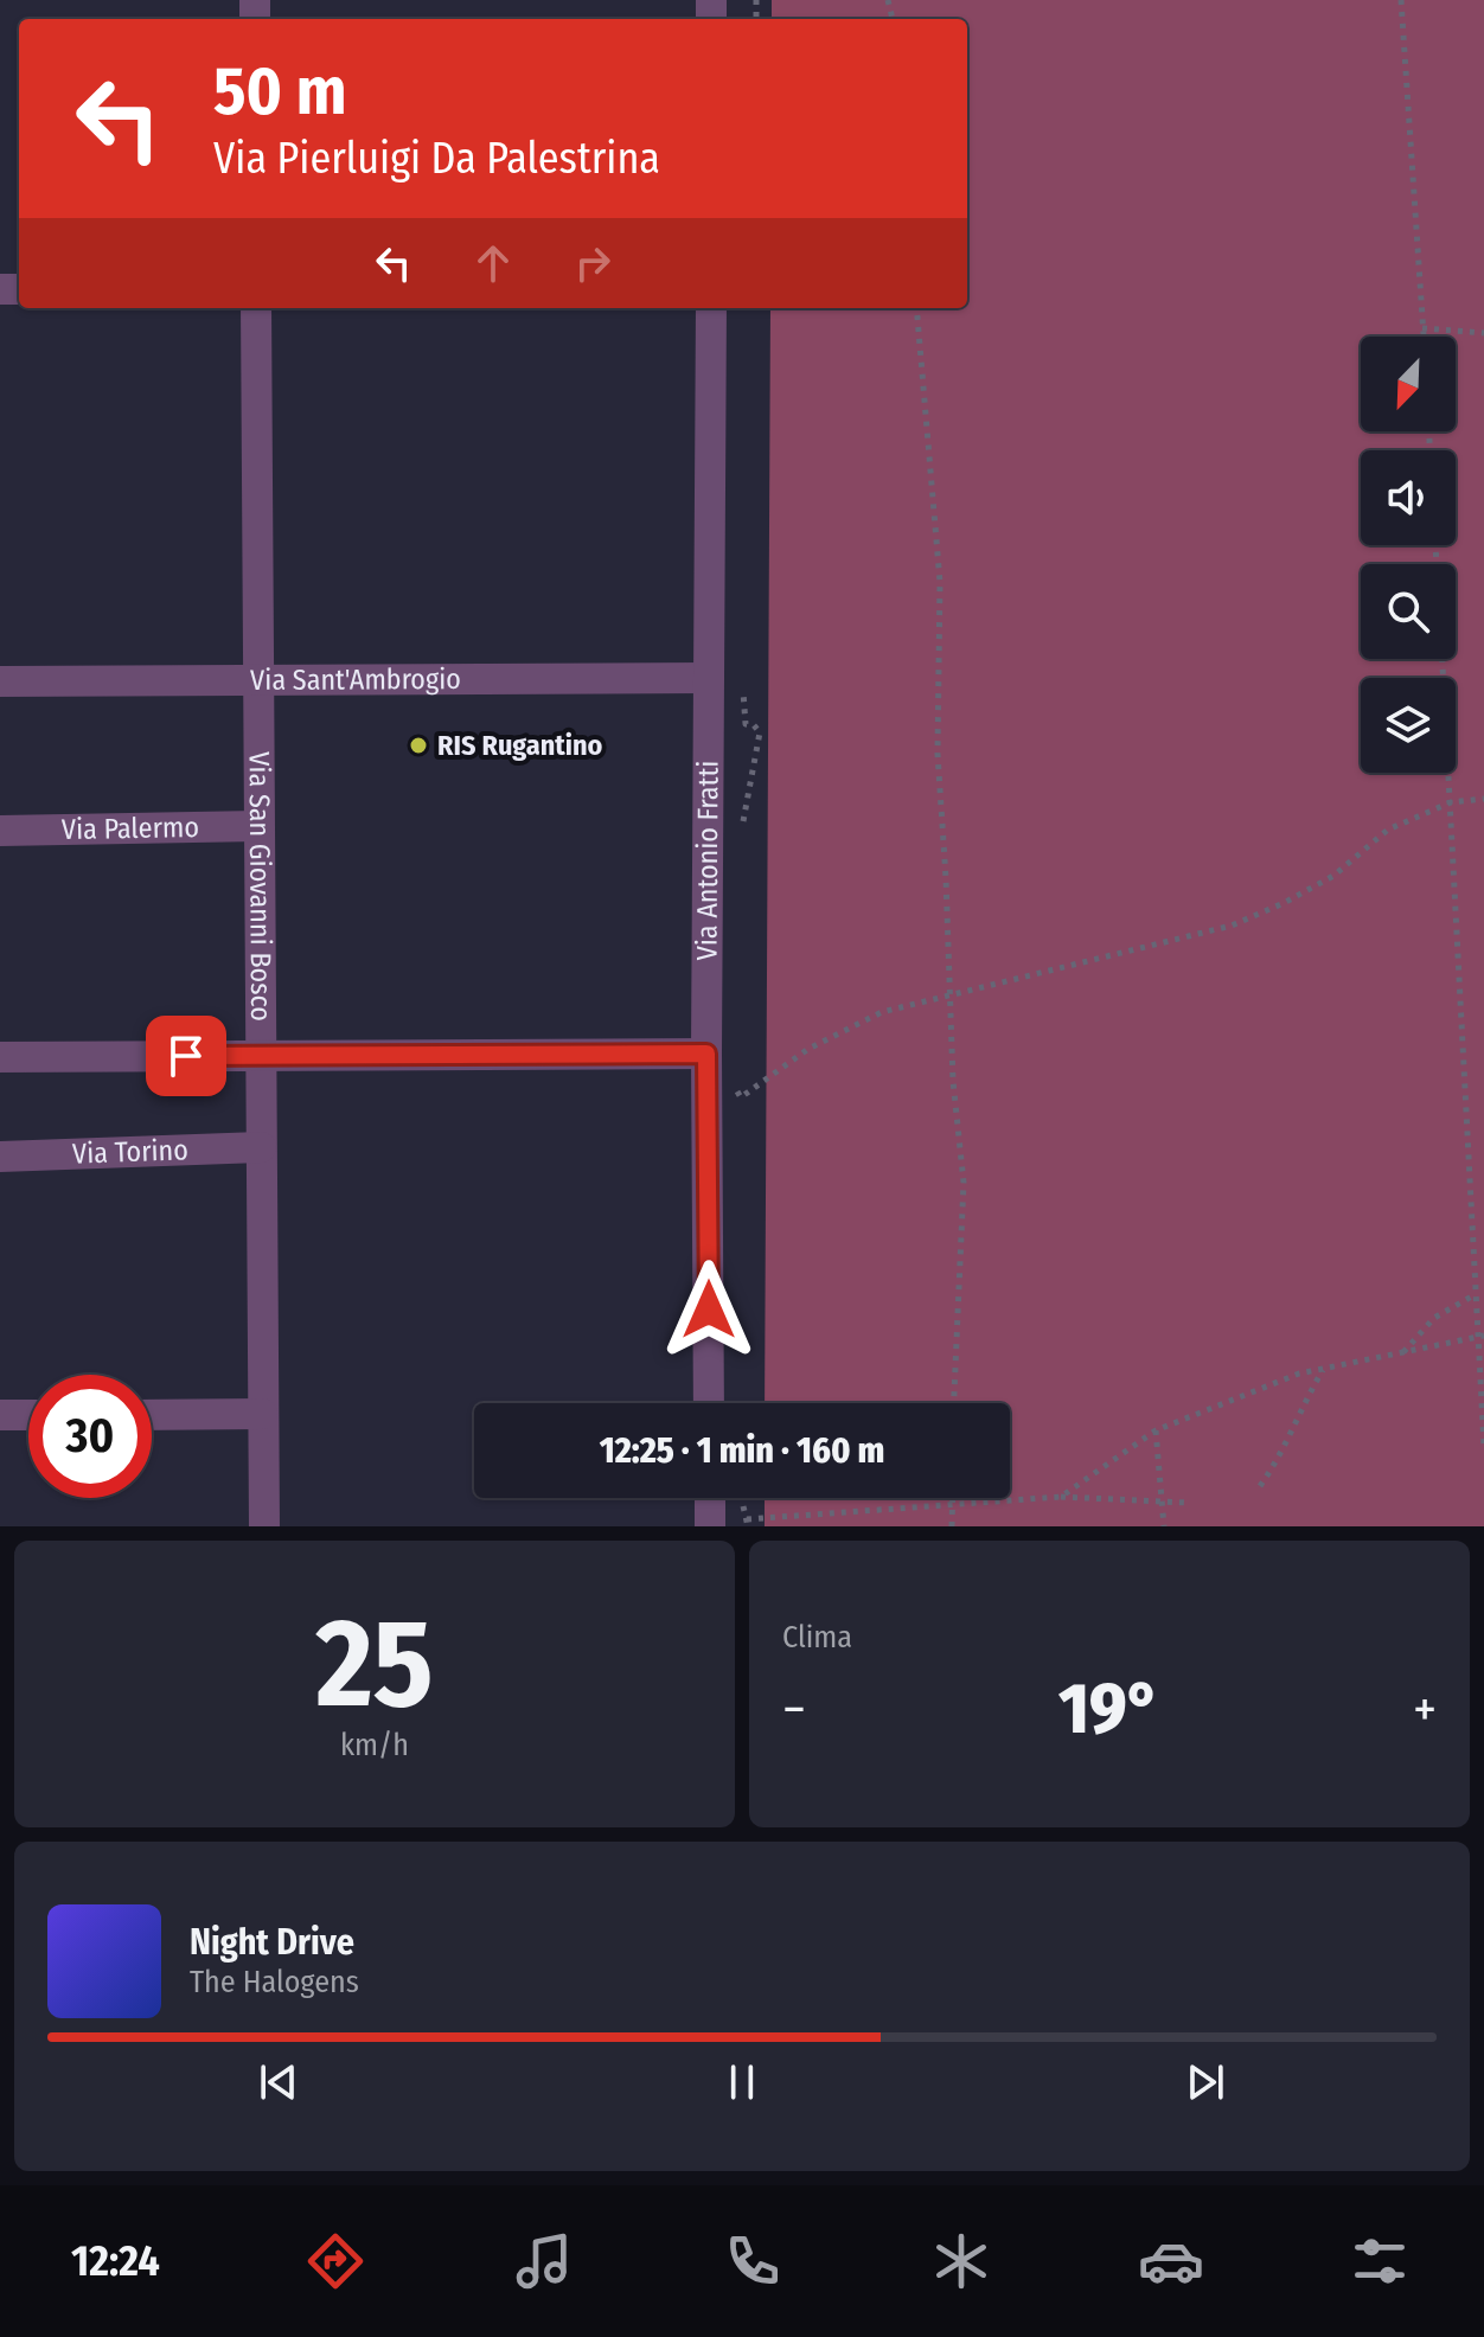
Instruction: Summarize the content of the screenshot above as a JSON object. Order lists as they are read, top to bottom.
{
  "streets": {
    "street": [
      "Via Sant'Ambrogio",
      "Via Palermo",
      "Via Antonio Fratti",
      "Via San Giovanni Bosco",
      "Via Torino"
    ]
  },
  "crossings": [
    ["Via Sant'Ambrogio", "Via Antonio Fratti"],
    ["Via Sant'Ambrogio", "Via San Giovanni Bosco"],
    ["Via Palermo", "Via San Giovanni Bosco"],
    ["Via San Giovanni Bosco", "Via Torino"]
  ],
  "places": ["RIS Rugantino"],
  "north": "bottom left",
  "page": {
    "turn": ["50 m", "Via Pierluigi Da Palestrina"],
    "limit": "30",
    "trip": "12:25 · 1 min · 160 m",
    "tile": [
      ["25", "km/h"],
      "Clima"
    ],
    "heat": ["−", "19°", "+"],
    "song": ["Night Drive", "The Halogens"],
    "tabs": "12:24"
  }
}
